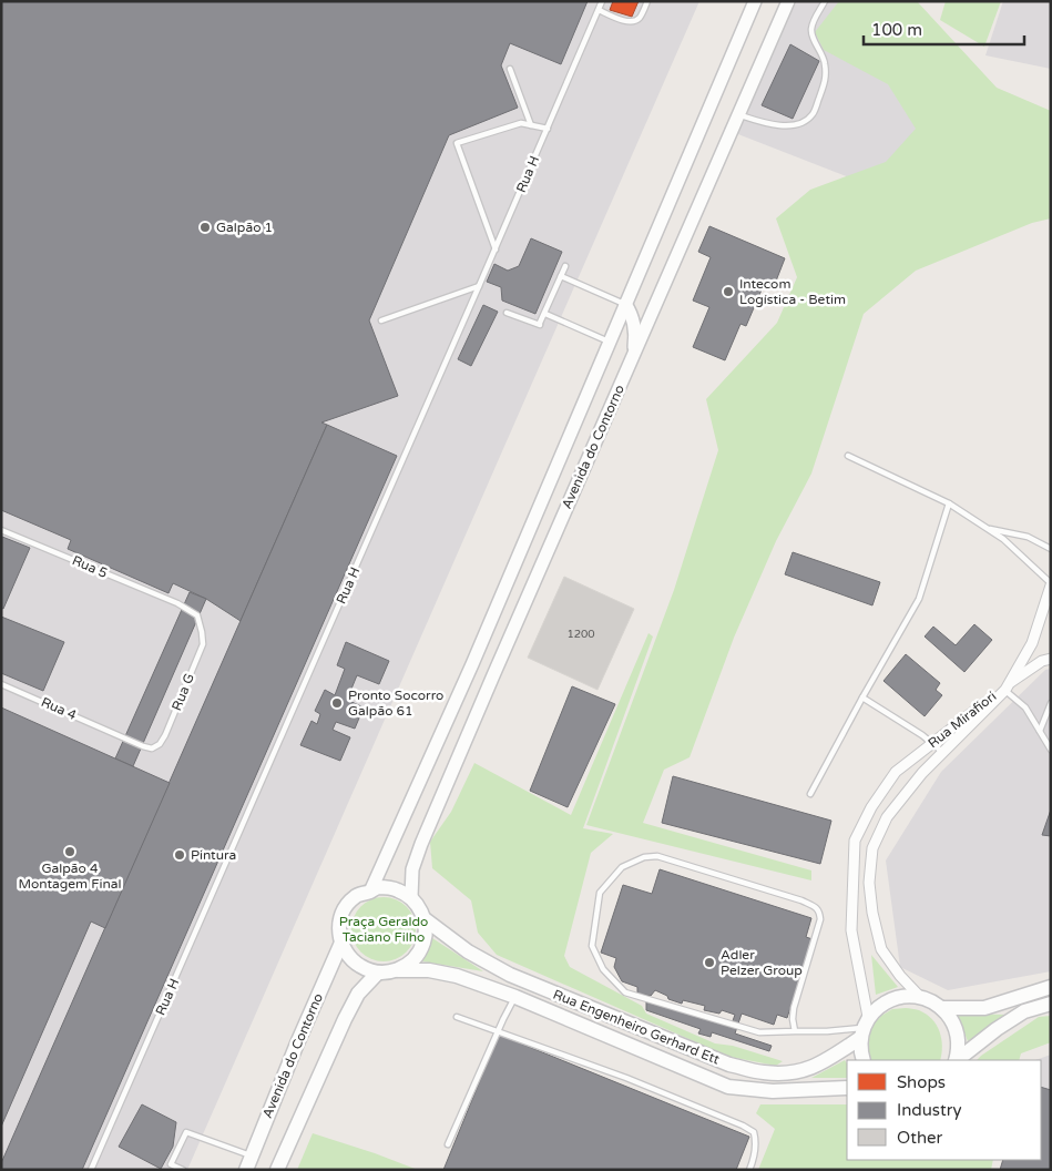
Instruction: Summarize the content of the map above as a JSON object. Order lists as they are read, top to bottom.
{
  "streets": {
    "main road": ["Avenida do Contorno", "Rua Engenheiro Gerhard Ett"],
    "street": ["Rua Mirafiori"],
    "lane": [
      "Rua H",
      "Rua 5",
      "Rua G",
      "Rua 4"
    ]
  },
  "crossings": [
    ["Avenida do Contorno", "Rua Engenheiro Gerhard Ett"],
    ["Rua 5", "Rua G"],
    ["Rua G", "Rua 4"],
    ["Rua Mirafiori", "Rua Engenheiro Gerhard Ett"]
  ],
  "parks": ["Praça Geraldo Taciano Filho"],
  "places": [
    "Galpão 1",
    "Intecom Logística - Betim",
    "Pronto Socorro Galpão 61",
    "Galpão 4 Montagem Final",
    "Pintura",
    "Adler Pelzer Group"
  ],
  "house_numbers": ["1200"],
  "legend": ["Shops", "Industry", "Other"],
  "scale_bar": "100 m"
}
